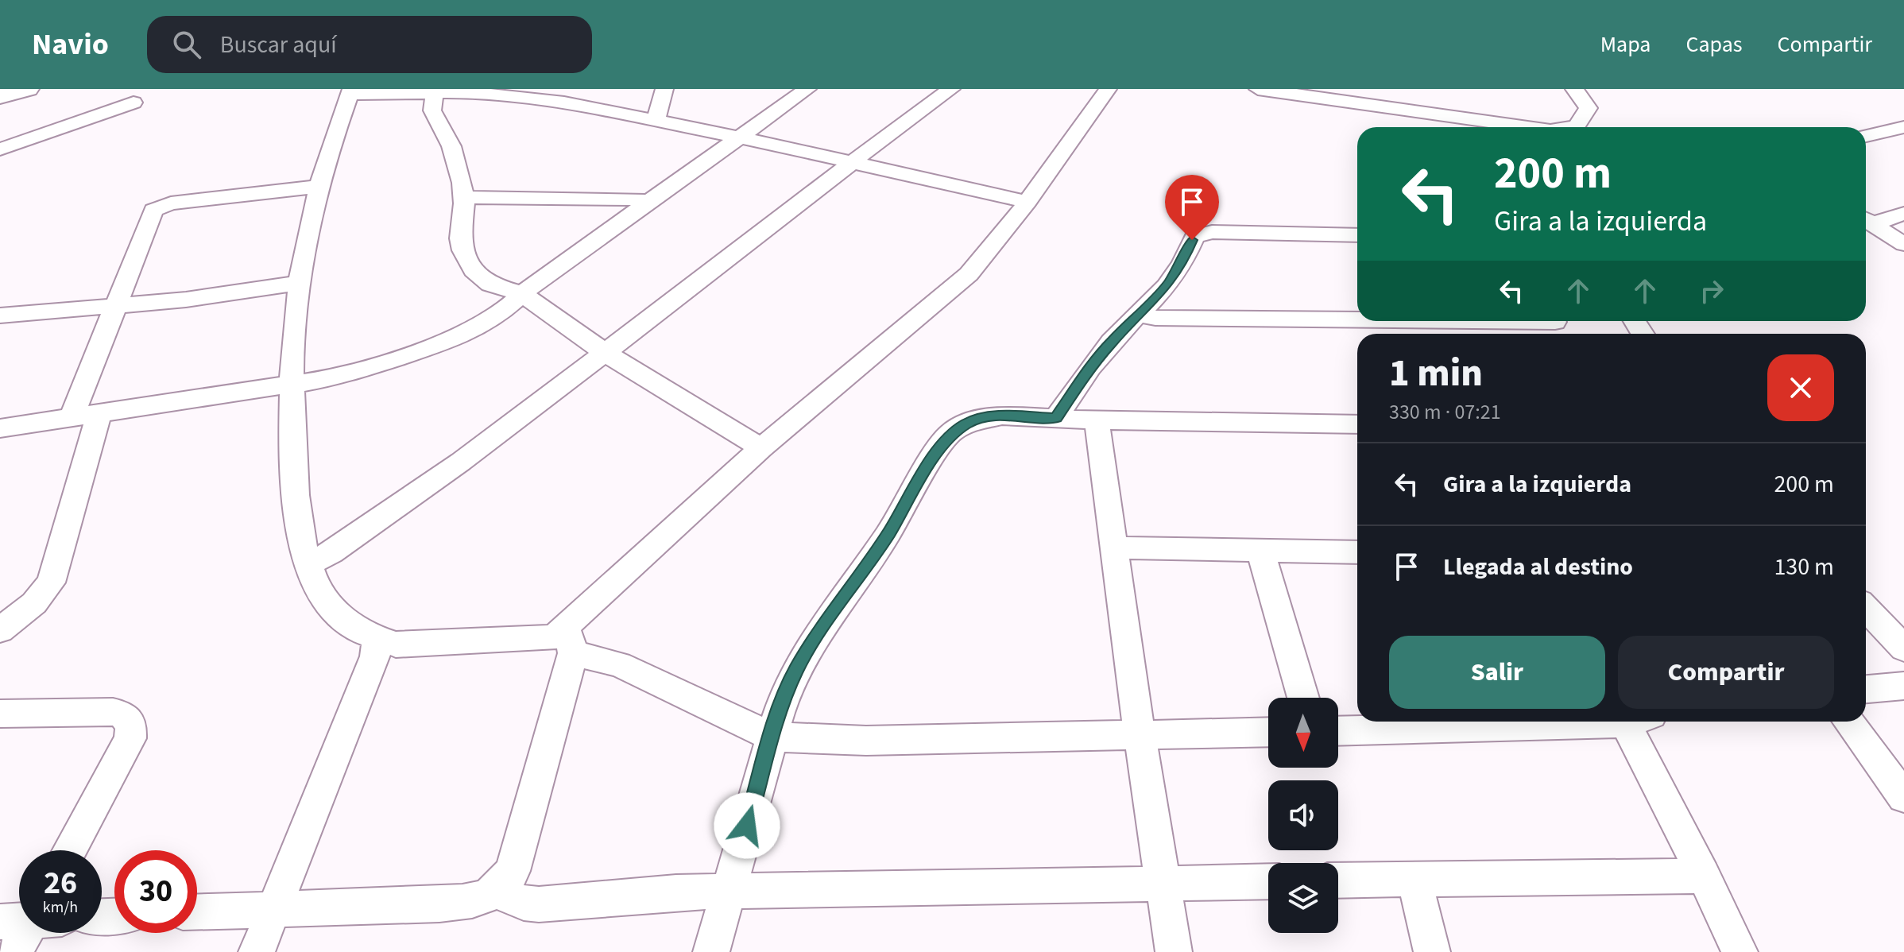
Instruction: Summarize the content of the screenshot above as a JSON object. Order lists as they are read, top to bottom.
{
  "north": "bottom",
  "page": {
    "header": "Navio",
    "search": "Buscar aquí",
    "nav": ["Mapa", "Capas", "Compartir"],
    "turn": ["200 m", "Gira a la izquierda"],
    "heading": ["1 min", "330 m · 07:21"],
    "list": [
      {
        "name": "Gira a la izquierda",
        "value": "200 m"
      },
      {
        "name": "Llegada al destino",
        "value": "130 m"
      }
    ],
    "buttons": ["Salir", "Compartir"],
    "speed": "26 km/h",
    "limit": "30"
  }
}
